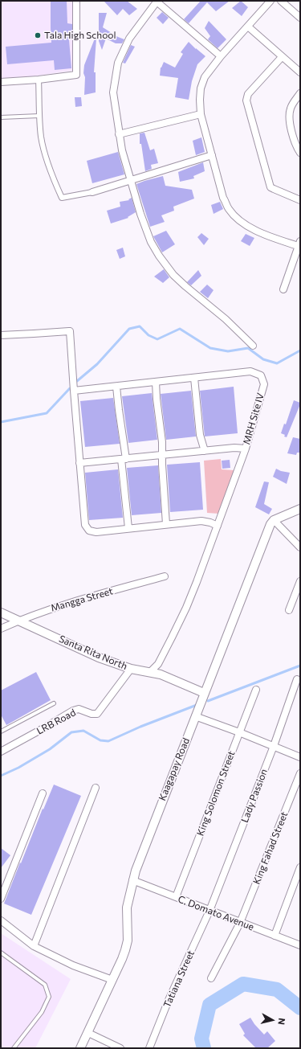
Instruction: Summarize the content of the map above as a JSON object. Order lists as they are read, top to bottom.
{
  "streets": {
    "street": [
      "MRH Site IV",
      "Mangga Street",
      "Santa Rita North",
      "LRB Road",
      "Kaagapay Road",
      "King Solomon Street",
      "Lady Passion",
      "King Fahad Street",
      "C. Domato Avenue",
      "Tatiana Street"
    ]
  },
  "crossings": [
    ["MRH Site IV", "Santa Rita North"],
    ["Mangga Street", "Santa Rita North"],
    ["Santa Rita North", "LRB Road"],
    ["Santa Rita North", "Kaagapay Road"],
    ["Kaagapay Road", "C. Domato Avenue"],
    ["King Solomon Street", "C. Domato Avenue"],
    ["Lady Passion", "C. Domato Avenue"],
    ["Lady Passion", "Tatiana Street"],
    ["King Fahad Street", "C. Domato Avenue"],
    ["C. Domato Avenue", "Tatiana Street"]
  ],
  "places": ["Tala High School"],
  "north": "right"
}
